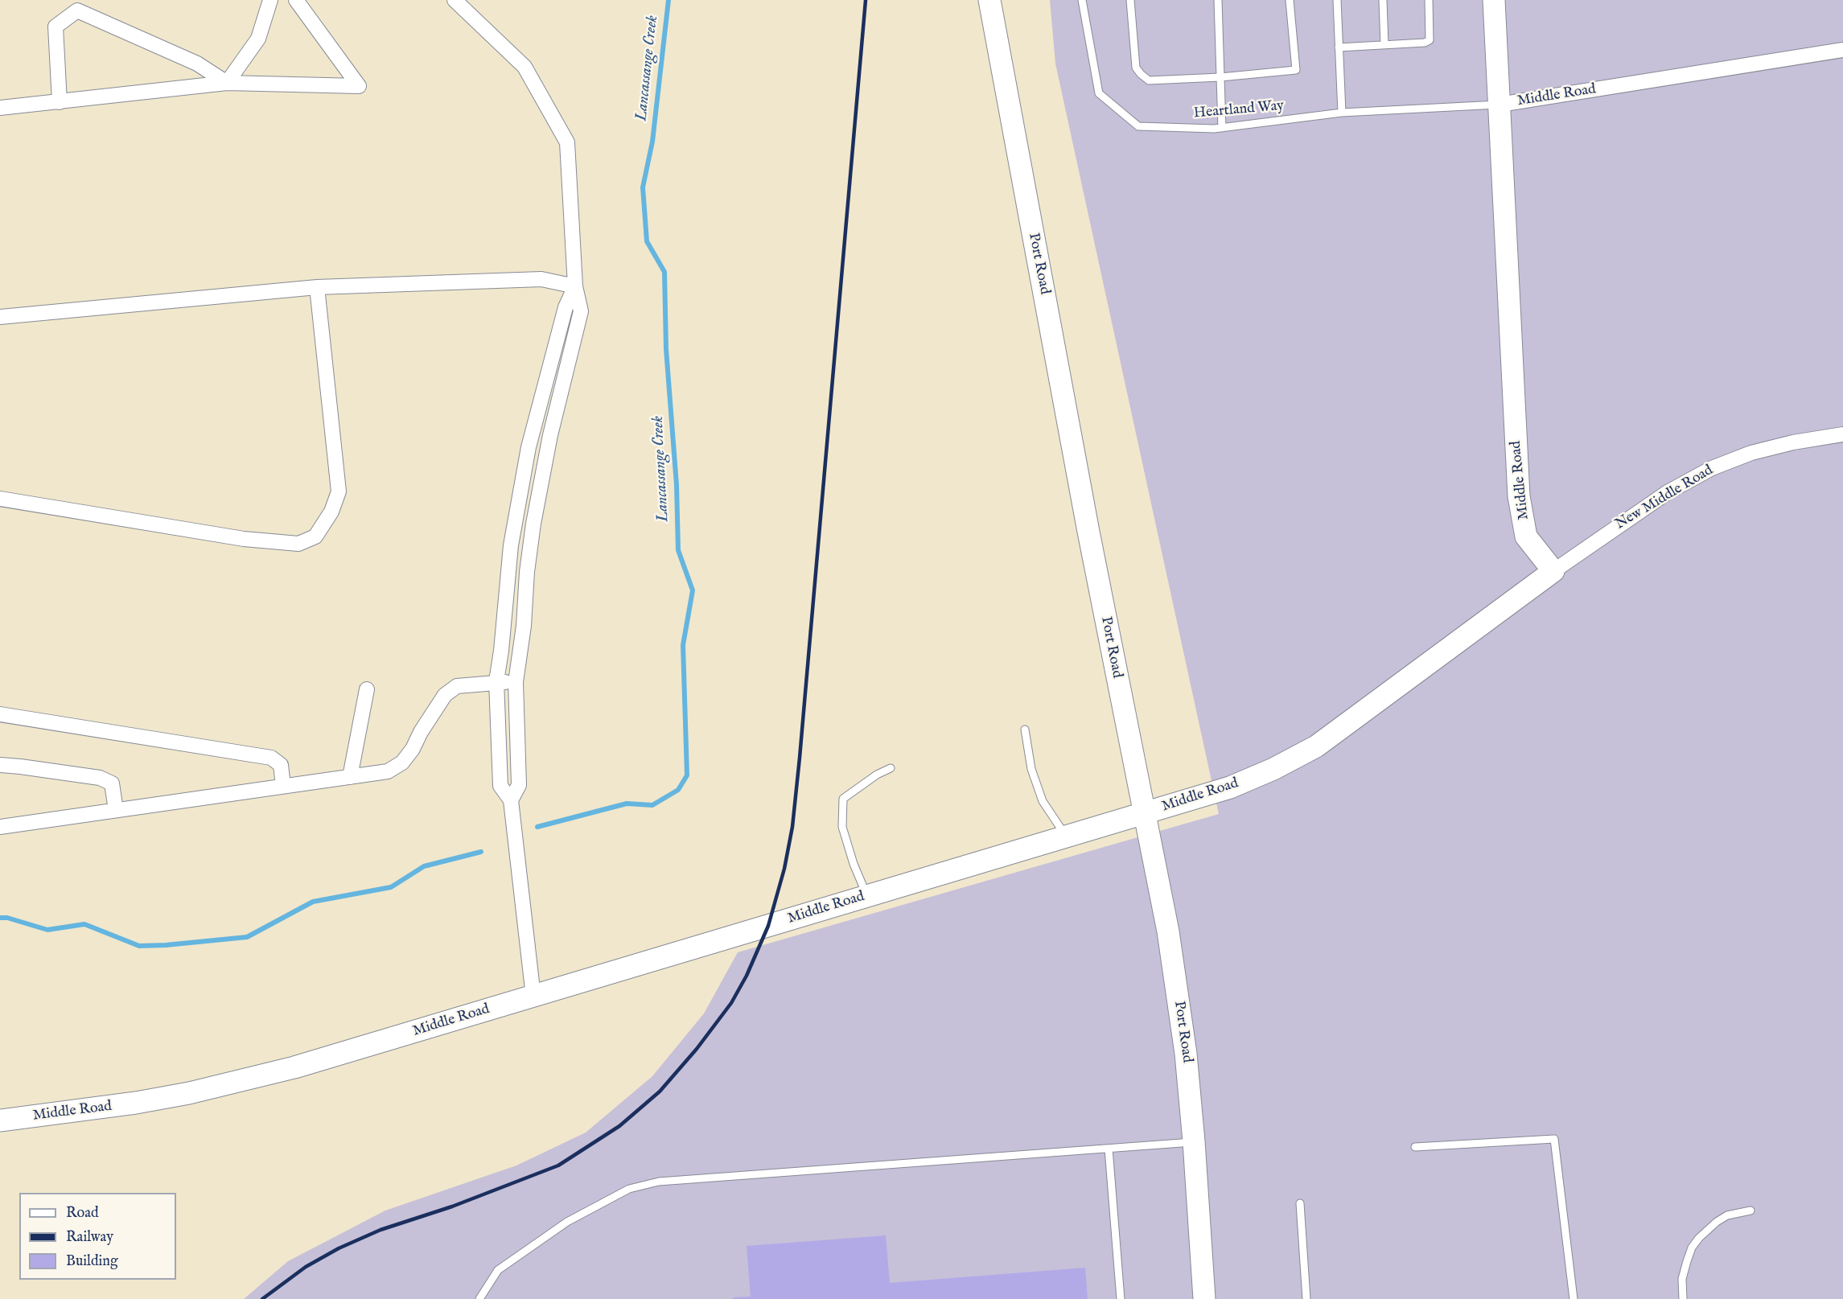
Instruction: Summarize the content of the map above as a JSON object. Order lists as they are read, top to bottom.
{
  "streets": {
    "main road": ["Middle Road", "Port Road"],
    "street": ["New Middle Road"],
    "lane": ["Heartland Way"]
  },
  "crossings": [
    ["Middle Road", "Heartland Way"],
    ["Middle Road", "Port Road"],
    ["Middle Road", "New Middle Road"]
  ],
  "water": ["Lancassange Creek"],
  "legend": ["Road", "Railway", "Building"]
}
